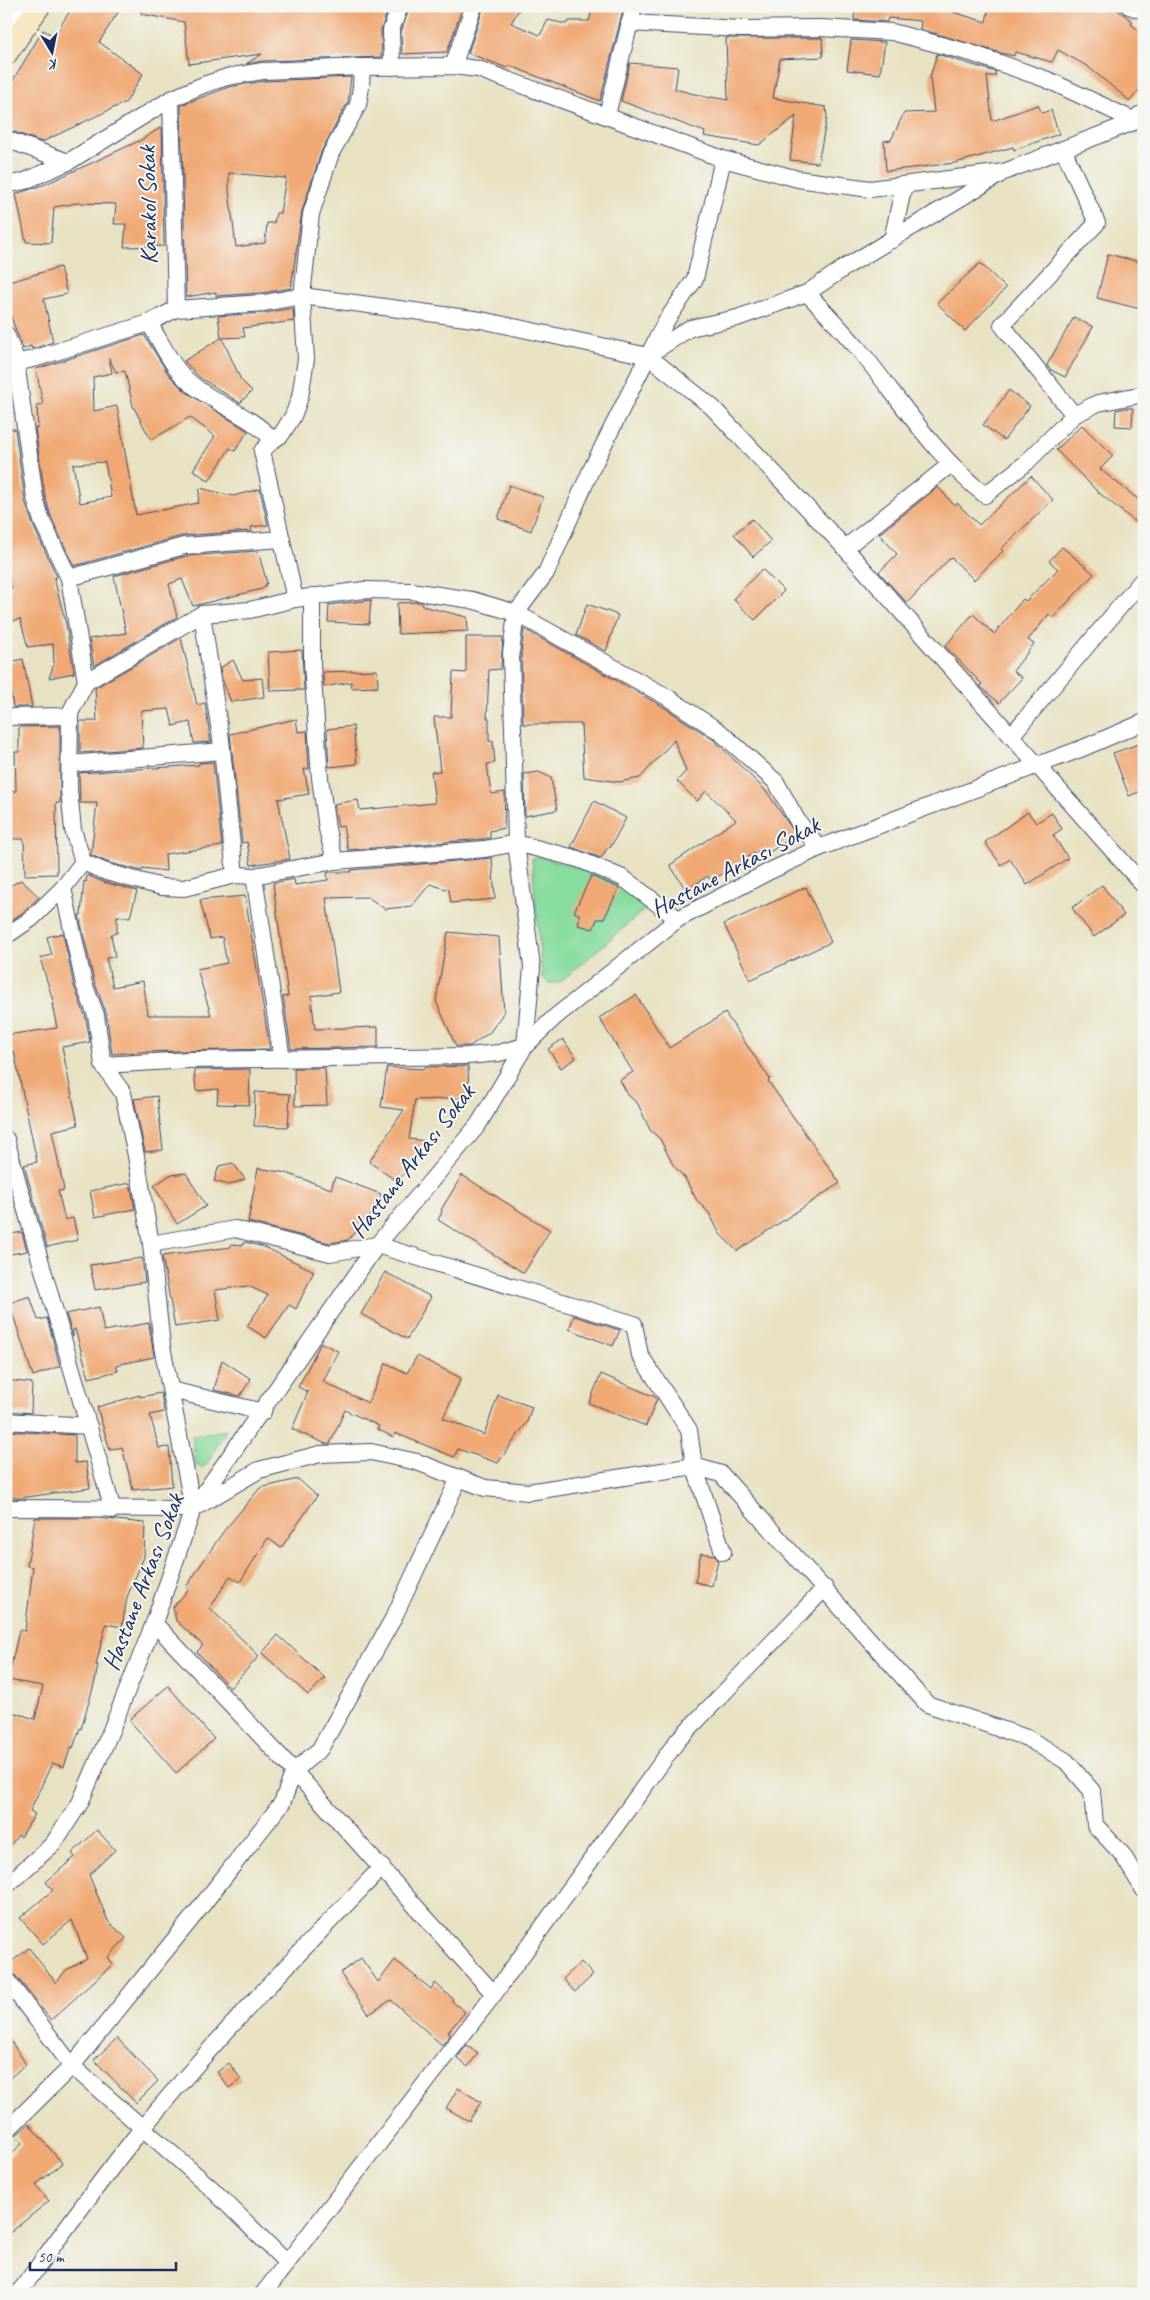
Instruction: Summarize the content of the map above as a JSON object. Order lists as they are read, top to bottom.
{
  "streets": {
    "street": ["Karakol Sokak", "Hastane Arkası Sokak"]
  },
  "scale_bar": "50 m",
  "north": "bottom"
}
